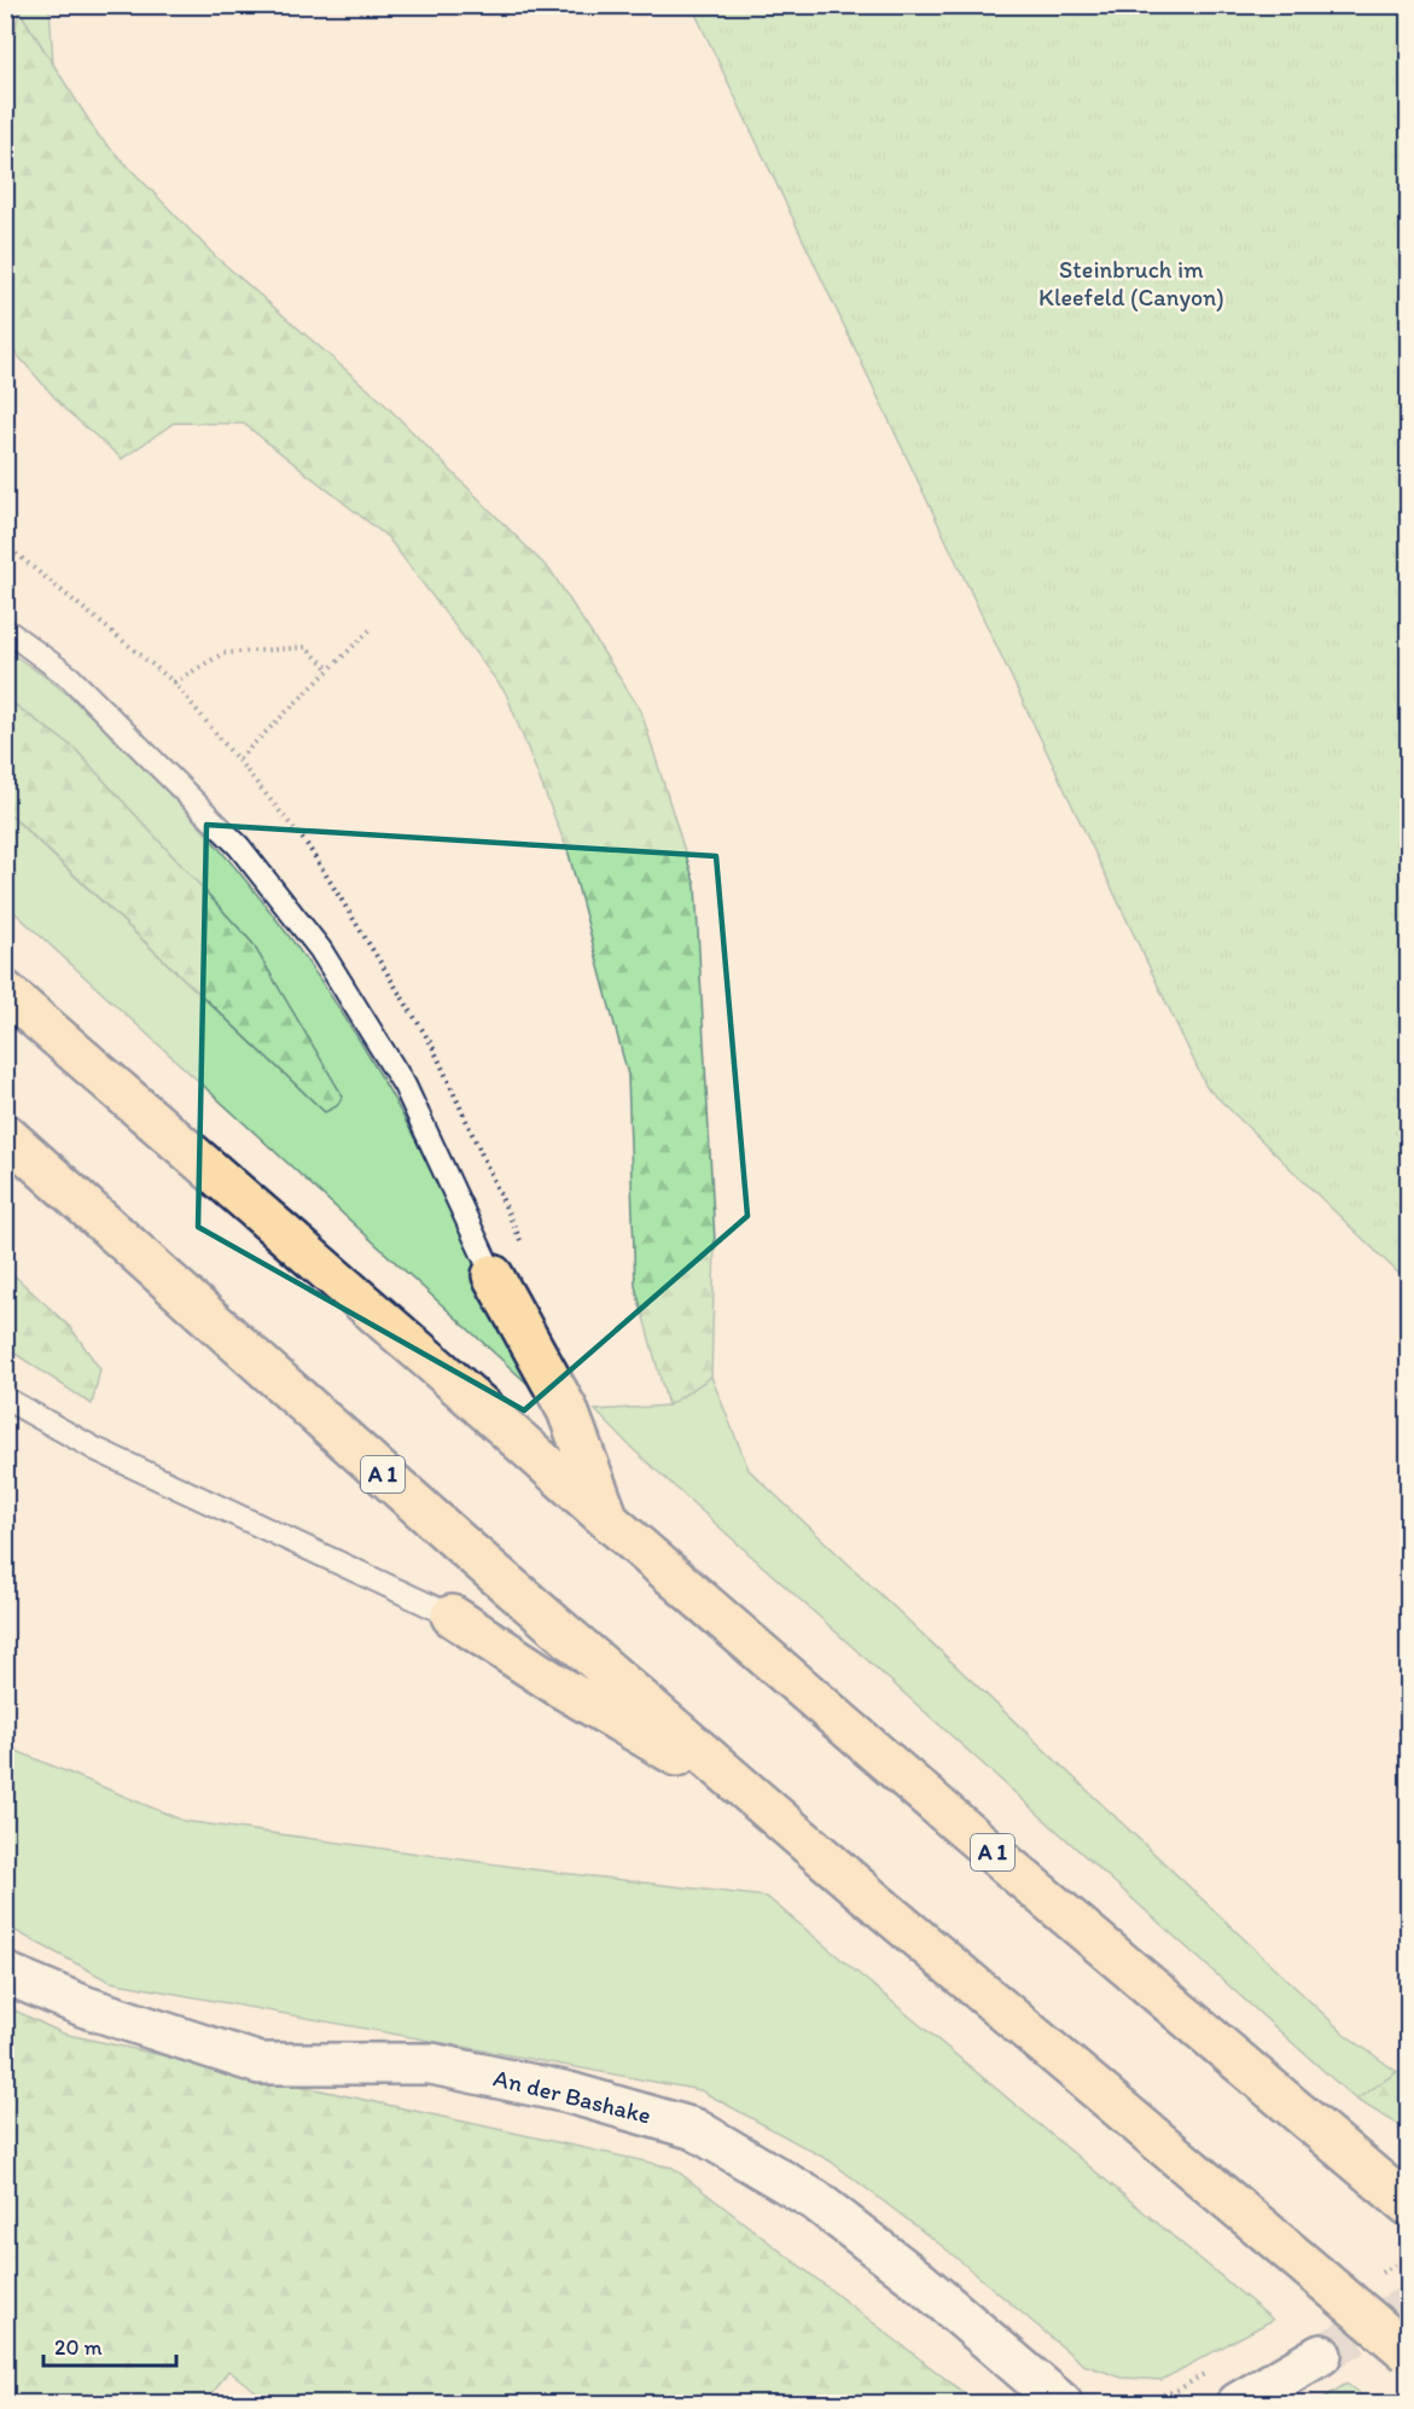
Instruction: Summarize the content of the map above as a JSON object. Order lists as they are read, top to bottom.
{
  "streets": {
    "highway": ["A 1"],
    "street": ["An der Bashake"]
  },
  "parks": ["Steinbruch im Kleefeld (Canyon)"],
  "scale_bar": "20 m"
}
